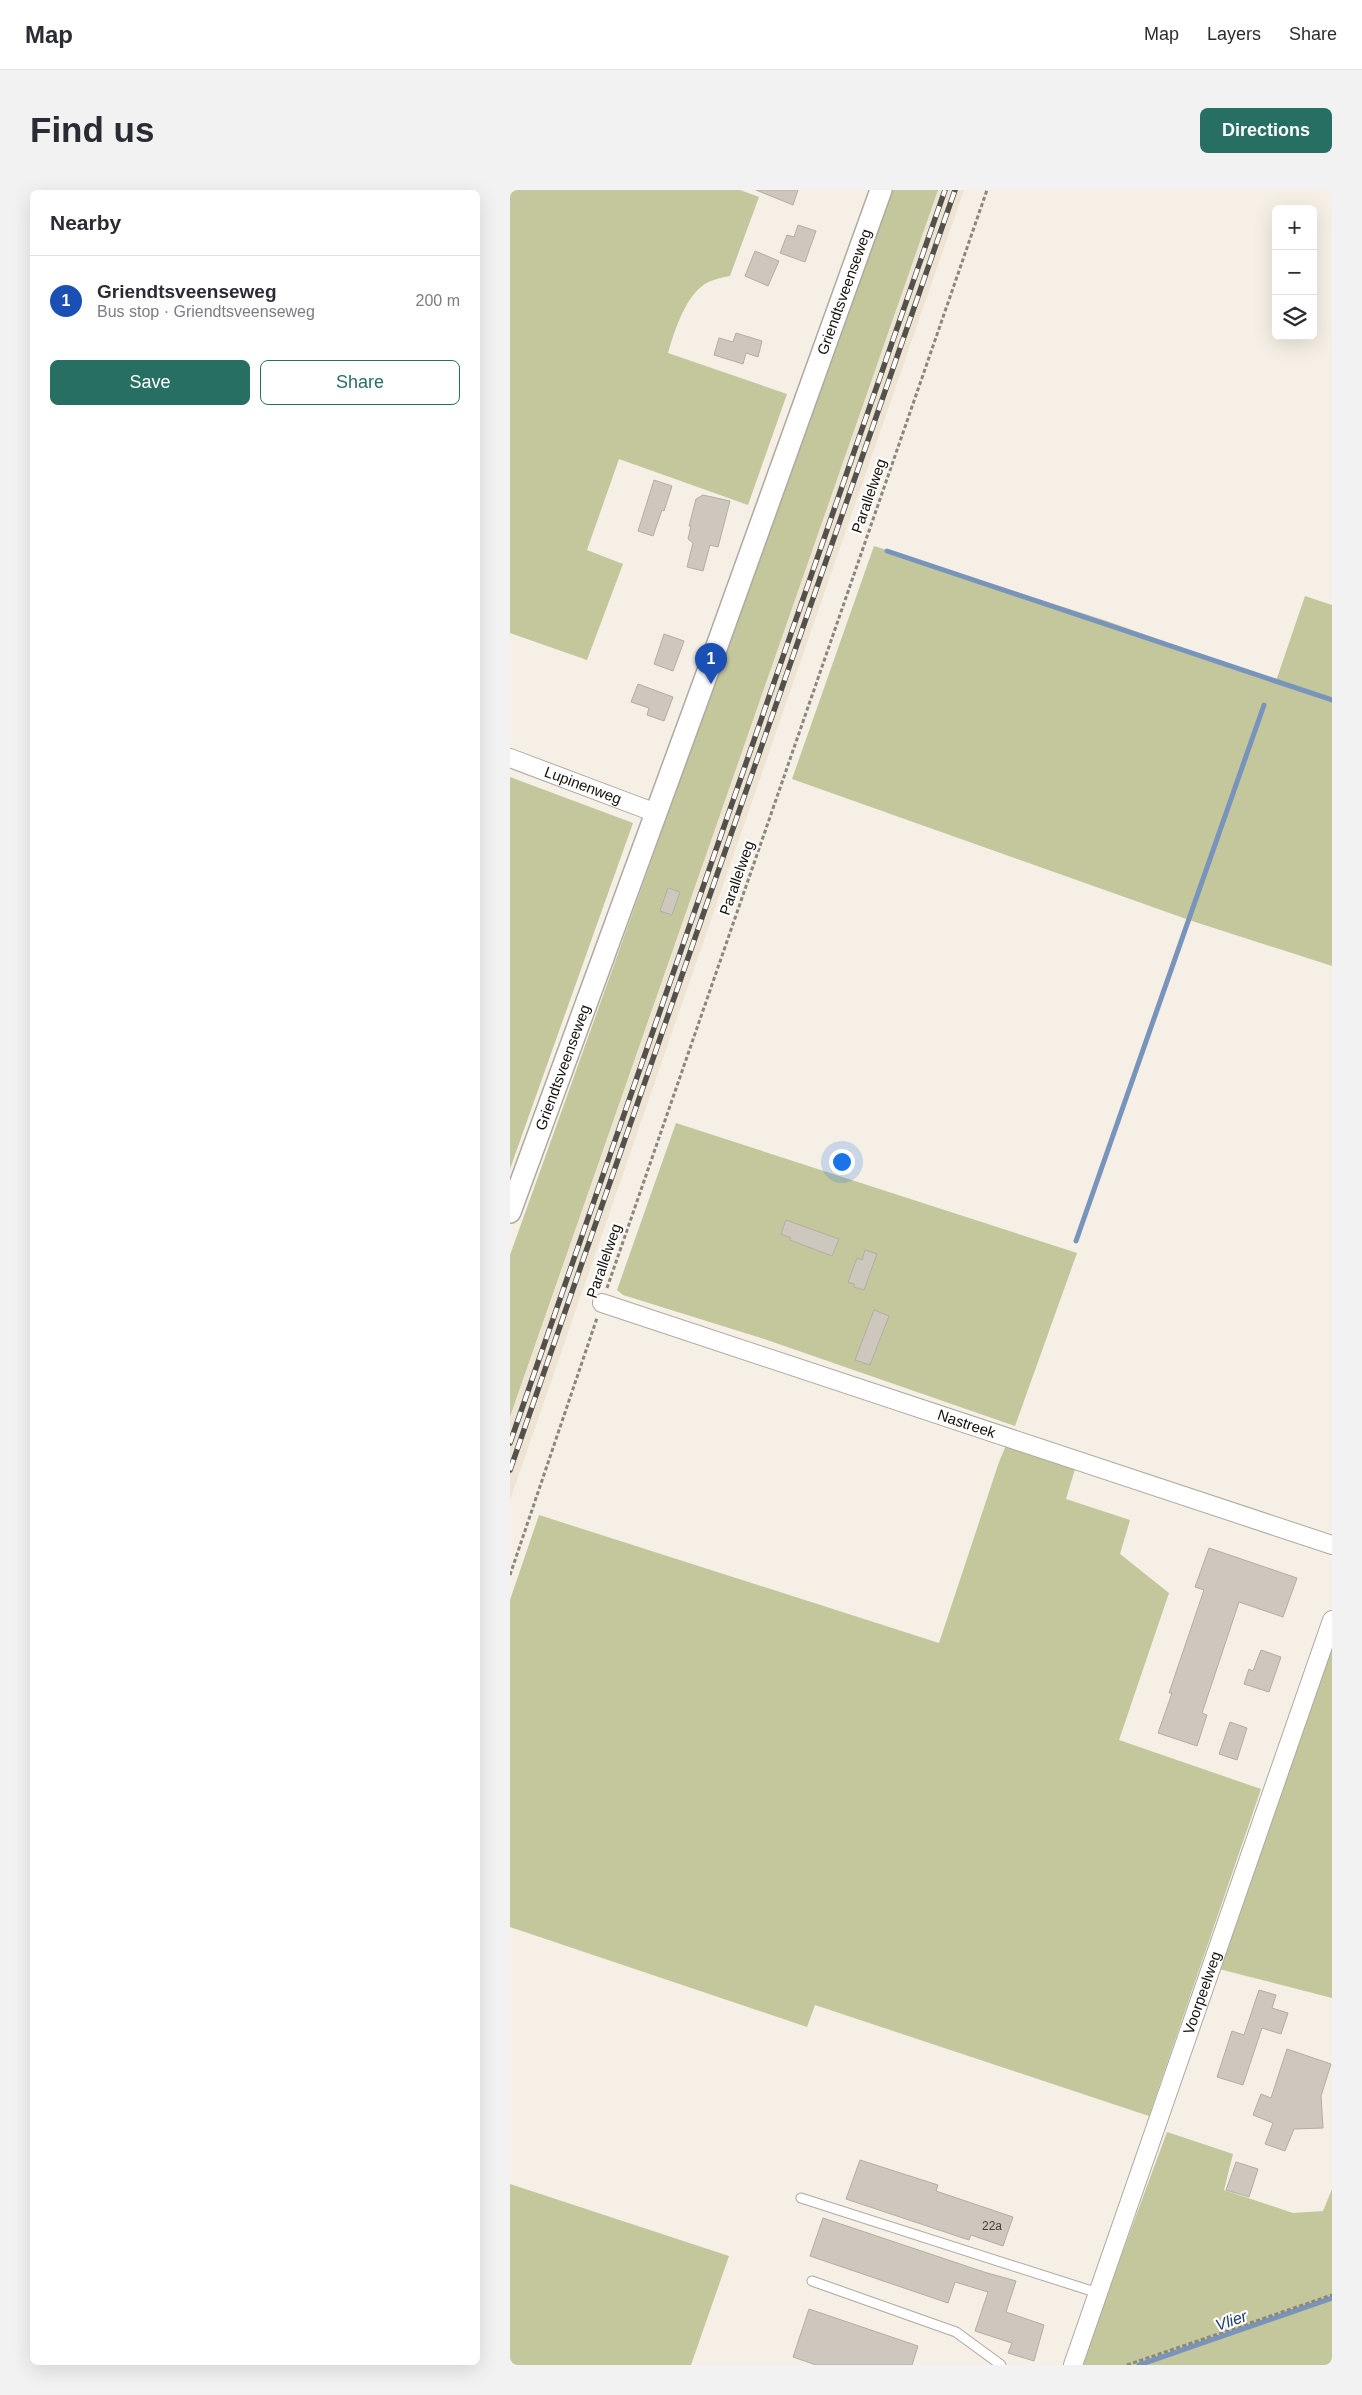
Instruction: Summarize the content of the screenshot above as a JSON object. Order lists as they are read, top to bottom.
{
  "streets": {
    "street": [
      "Griendtsveenseweg",
      "Lupinenweg",
      "Nastreek",
      "Voorpeelweg"
    ],
    "path": ["Parallelweg"]
  },
  "crossings": [
    ["Griendtsveenseweg", "Lupinenweg"],
    ["Parallelweg", "Nastreek"]
  ],
  "water": ["Vlier"],
  "house_numbers": ["22a"],
  "page": {
    "header": "Map",
    "nav": ["Map", "Layers", "Share"],
    "buttons": [
      "Directions",
      ["Save", "Share"]
    ],
    "title": "Find us",
    "heading": "Nearby",
    "map_buttons": ["+", "−"],
    "list": [
      {
        "mark": "1",
        "name": "Griendtsveenseweg",
        "note": "Bus stop · Griendtsveenseweg",
        "value": "200 m"
      }
    ],
    "pins": "1"
  }
}
